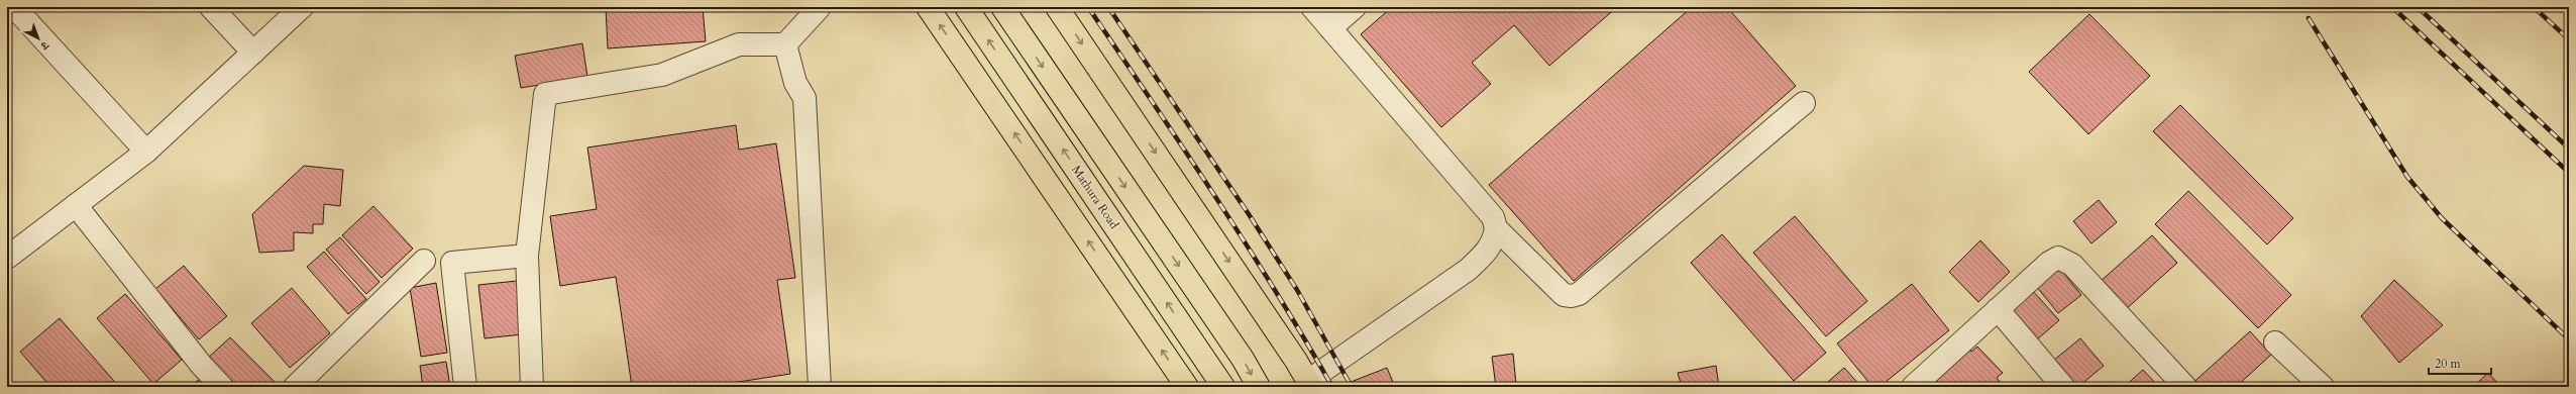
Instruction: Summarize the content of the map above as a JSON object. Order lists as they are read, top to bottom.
{
  "streets": {
    "main road": ["Mathura Road"]
  },
  "scale_bar": "20 m",
  "north": "bottom right"
}
